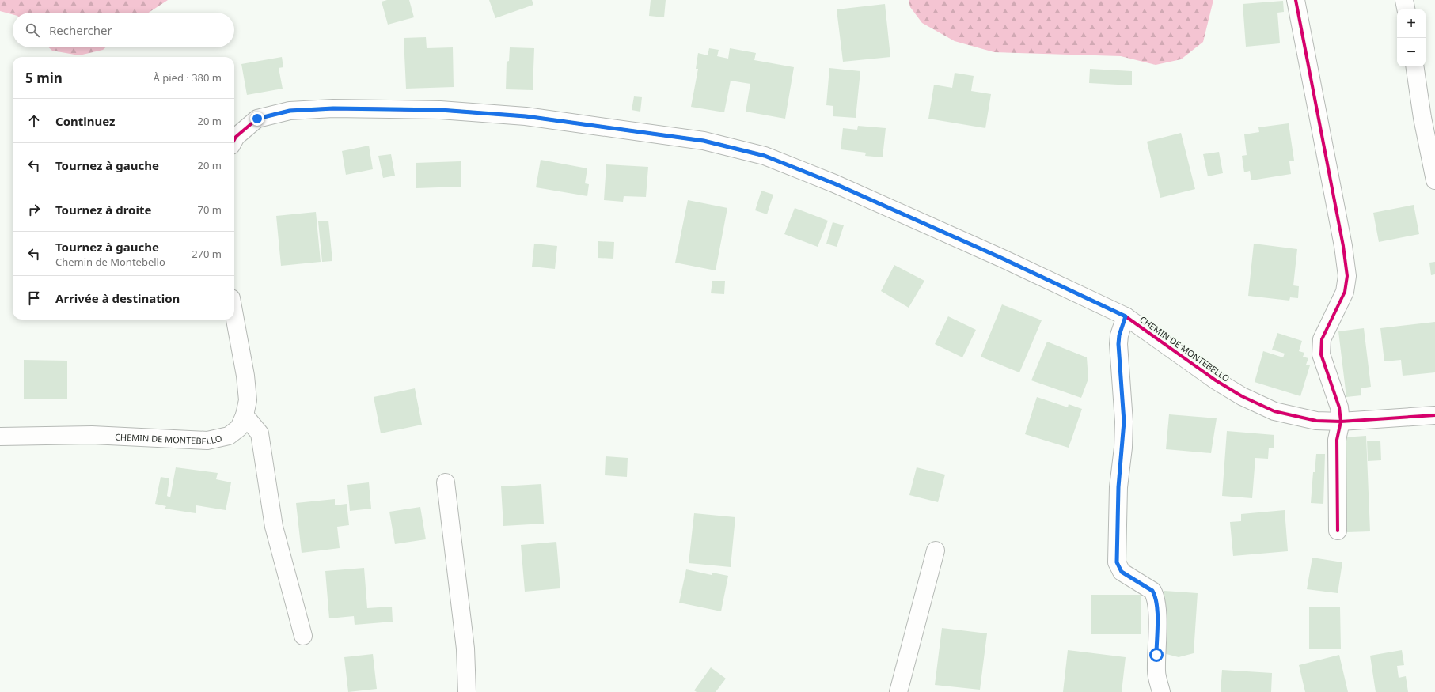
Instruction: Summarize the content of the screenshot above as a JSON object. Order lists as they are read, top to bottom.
{
  "streets": {
    "street": ["CHEMIN DE MONTEBELLO"]
  },
  "page": {
    "map_buttons": ["+", "−"],
    "search": "Rechercher",
    "heading": ["5 min", "À pied · 380 m"],
    "list": [
      ["Continuez", "20 m"],
      ["Tournez à gauche", "20 m"],
      ["Tournez à droite", "70 m"],
      ["Tournez à gauche", "Chemin de Montebello", "270 m"],
      "Arrivée à destination"
    ]
  }
}
